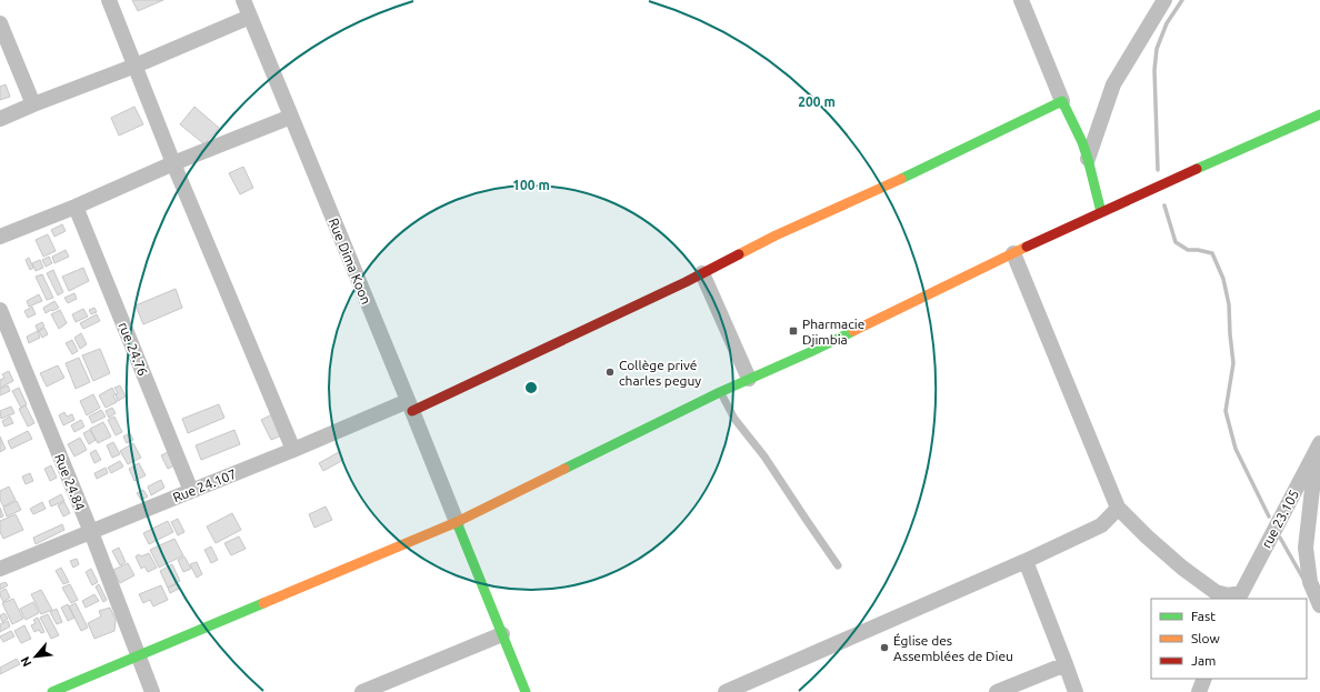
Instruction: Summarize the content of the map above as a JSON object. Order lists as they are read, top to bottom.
{
  "streets": {
    "street": [
      "Rue Dima Koon",
      "rue 24.76",
      "Rue 24.84",
      "Rue 24.107",
      "rue 23.105"
    ]
  },
  "crossings": [
    ["Rue Dima Koon", "Rue 24.107"],
    ["rue 24.76", "Rue 24.107"],
    ["Rue 24.84", "Rue 24.107"]
  ],
  "places": {
    "transit": ["Pharmacie Djimbia"],
    "other": ["Collège privé charles peguy", "Église des Assemblées de Dieu"]
  },
  "legend": ["Fast", "Slow", "Jam"],
  "north": "bottom left",
  "rings": ["200 m", "100 m"]
}
